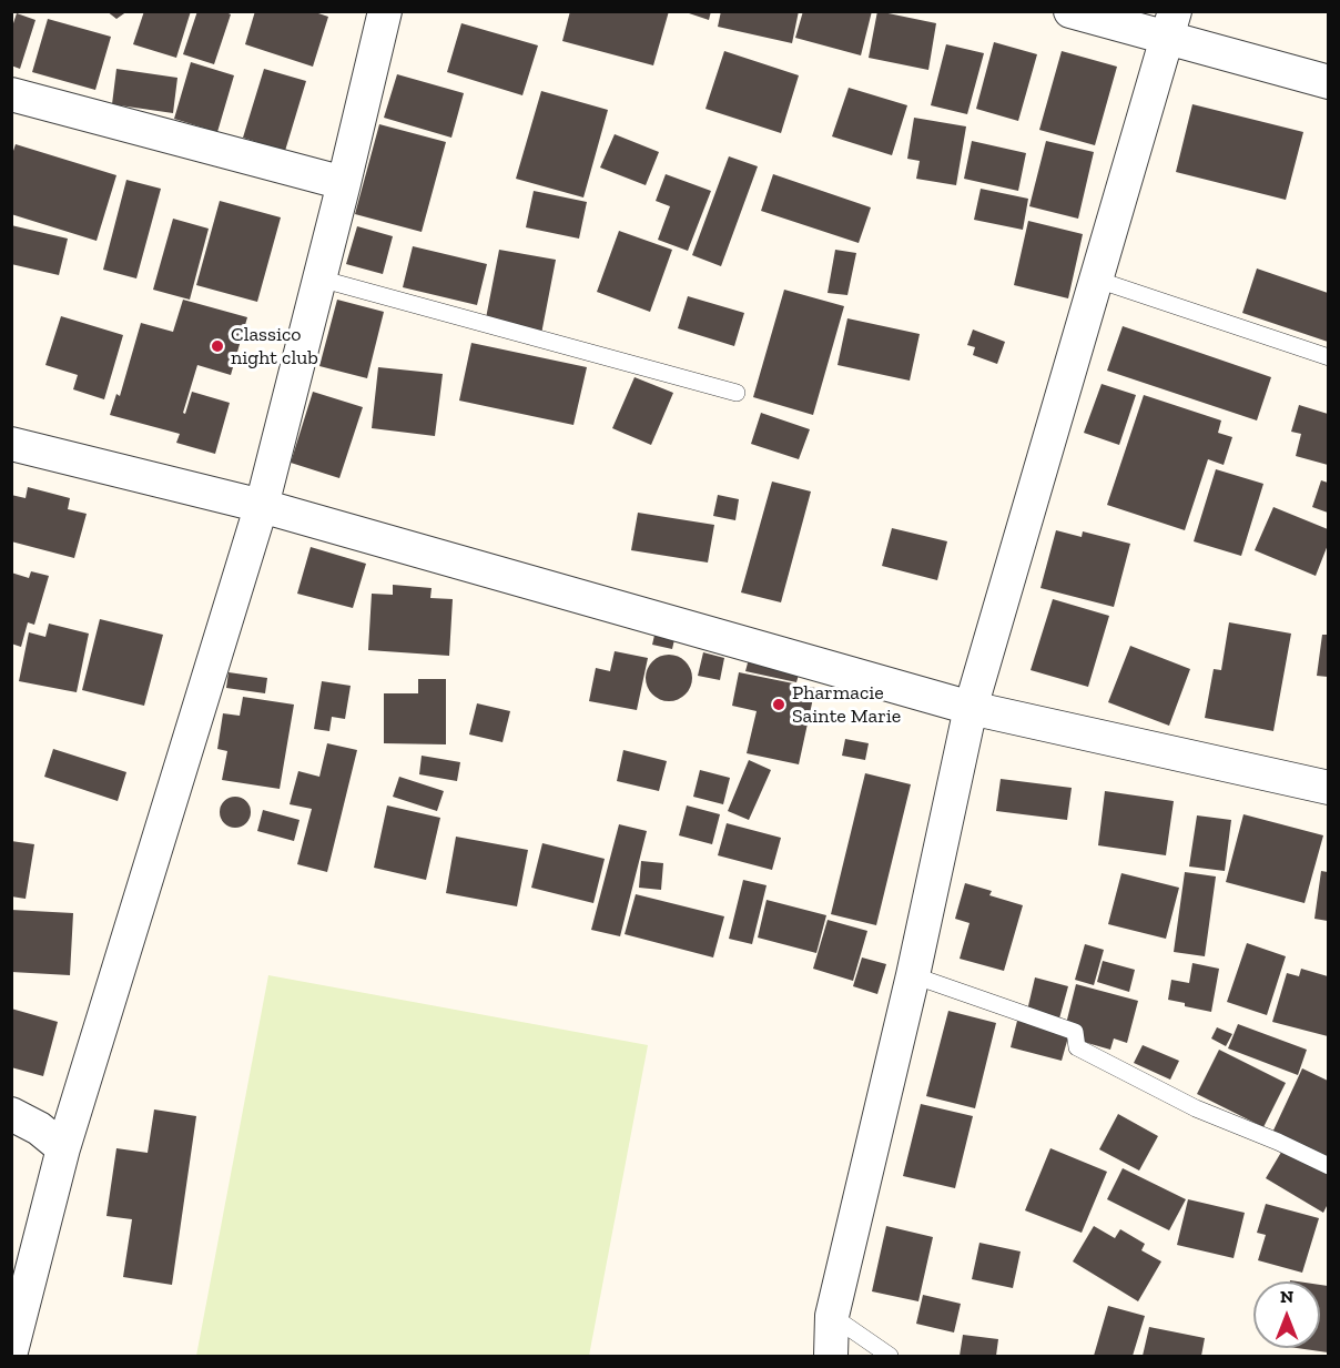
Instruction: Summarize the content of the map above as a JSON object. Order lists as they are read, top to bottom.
{
  "places": ["Classico night club", "Pharmacie Sainte Marie"],
  "north": "top"
}
